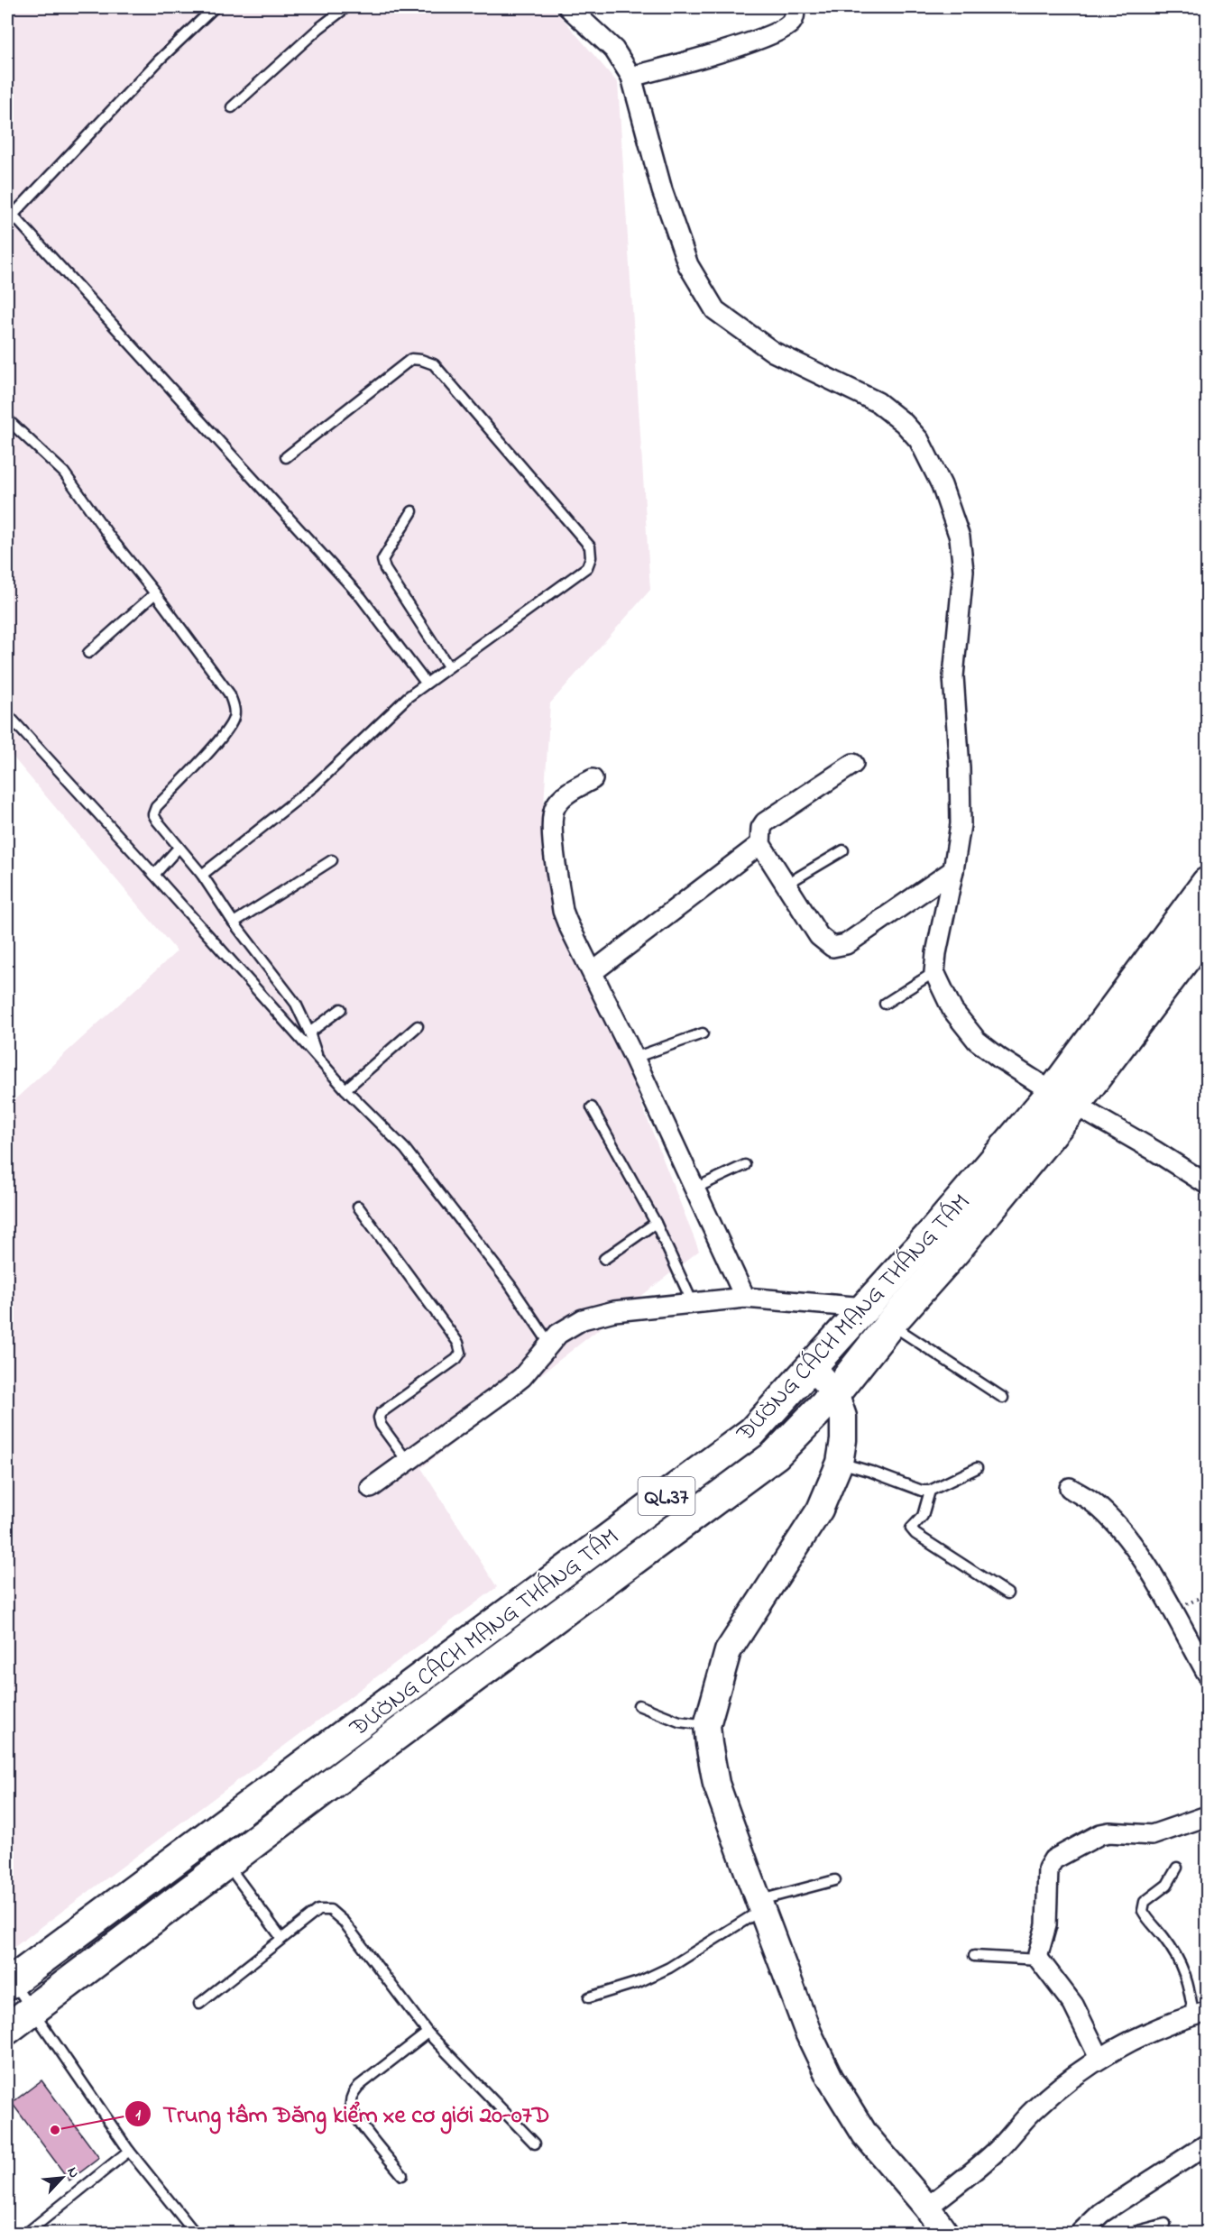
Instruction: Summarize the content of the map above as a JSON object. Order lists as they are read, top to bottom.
{
  "streets": {
    "main road": ["ĐƯỜNG CÁCH MẠNG THÁNG TÁM", "QL.37"]
  },
  "places": ["Trung tâm Đăng kiểm xe cơ giới 20-07D"],
  "north": "top right"
}
